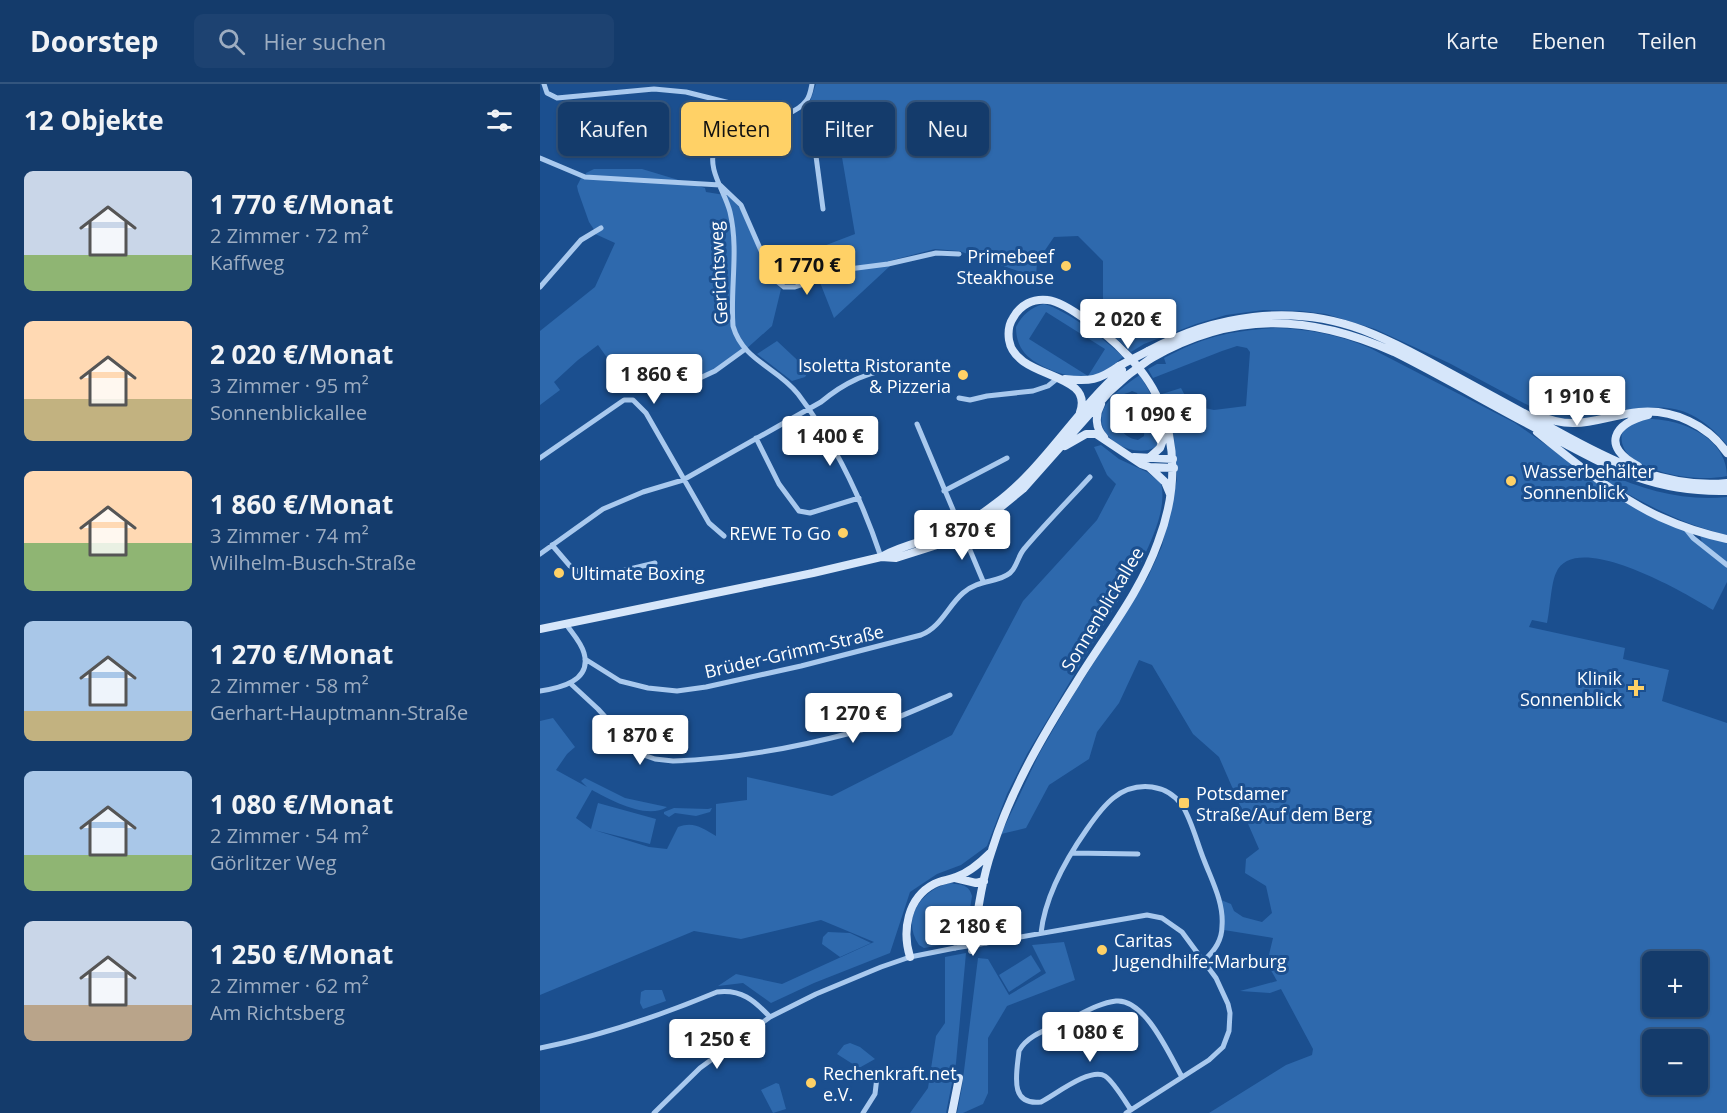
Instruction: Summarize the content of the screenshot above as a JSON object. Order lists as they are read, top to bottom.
{
  "streets": {
    "main road": ["Sonnenblickallee"],
    "street": ["Gerichtsweg", "Brüder-Grimm-Straße"]
  },
  "places": {
    "other": [
      "Primebeef Steakhouse",
      "Isoletta Ristorante & Pizzeria",
      "Wasserbehälter Sonnenblick",
      "REWE To Go",
      "Ultimate Boxing",
      "Caritas Jugendhilfe-Marburg",
      "Rechenkraft.net e.V."
    ],
    "health": ["Klinik Sonnenblick"],
    "transit": ["Potsdamer Straße/Auf dem Berg"]
  },
  "page": {
    "header": "Doorstep",
    "search": "Hier suchen",
    "nav": ["Karte", "Ebenen", "Teilen"],
    "heading": "12 Objekte",
    "chip": [
      "Kaufen",
      "Mieten",
      "Filter",
      "Neu"
    ],
    "list": [
      {
        "name": "1 770 €/Monat",
        "note": "2 Zimmer · 72 m² · Kaffweg"
      },
      {
        "name": "2 020 €/Monat",
        "note": "3 Zimmer · 95 m² · Sonnenblickallee"
      },
      {
        "name": "1 860 €/Monat",
        "note": "3 Zimmer · 74 m² · Wilhelm-Busch-Straße"
      },
      {
        "name": "1 270 €/Monat",
        "note": "2 Zimmer · 58 m² · Gerhart-Hauptmann-Straße"
      },
      {
        "name": "1 080 €/Monat",
        "note": "2 Zimmer · 54 m² · Görlitzer Weg"
      },
      {
        "name": "1 250 €/Monat",
        "note": "2 Zimmer · 62 m² · Am Richtsberg"
      }
    ],
    "price": [
      "1 770 €",
      "2 020 €",
      "1 860 €",
      "1 910 €",
      "1 090 €",
      "1 400 €",
      "1 870 €",
      "1 270 €",
      "1 870 €",
      "2 180 €",
      "1 080 €",
      "1 250 €"
    ],
    "map_buttons": ["+", "−"]
  }
}
